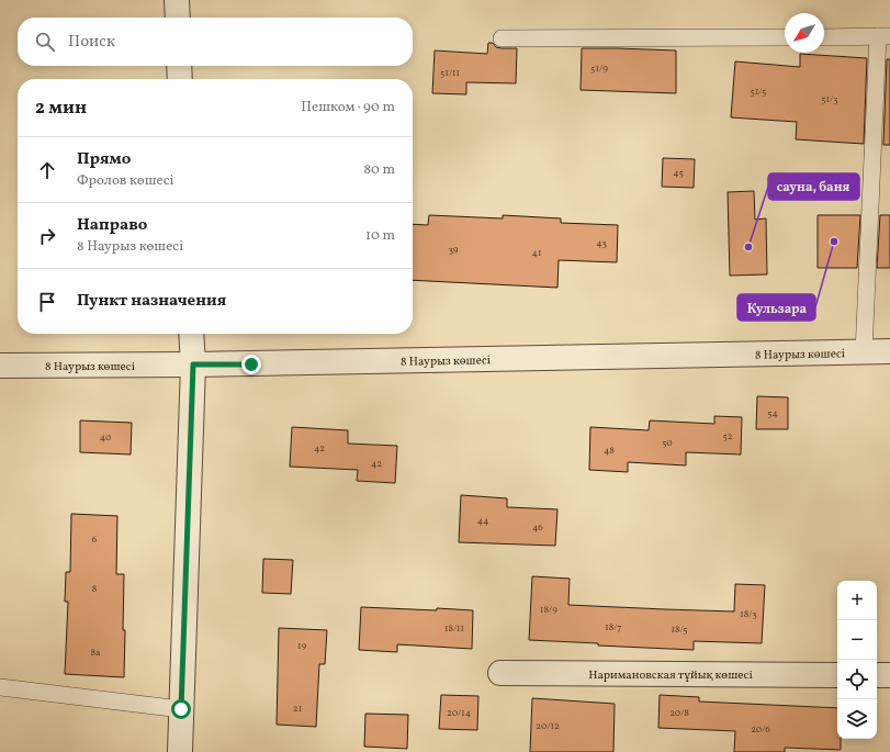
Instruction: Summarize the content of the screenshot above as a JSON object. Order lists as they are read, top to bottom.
{
  "streets": {
    "street": ["8 Наурыз көшесі", "Наримановская тұйық көшесі"]
  },
  "places": ["Кульзара", "сауна, баня"],
  "house_numbers": [
    "51/9",
    "51/11",
    "51/5",
    "51/3",
    "45",
    "43",
    "39",
    "41",
    "54",
    "52",
    "40",
    "50",
    "42",
    "48",
    "42",
    "44",
    "46",
    "6",
    "8",
    "18/9",
    "18/3",
    "18/7",
    "18/11",
    "18/5",
    "19",
    "8а",
    "21",
    "20/14",
    "20/8",
    "20/12",
    "20/6"
  ],
  "north": "bottom left",
  "page": {
    "search": "Поиск",
    "heading": ["2 мин", "Пешком · 90 m"],
    "list": [
      ["Прямо", "Фролов көшесі", "80 m"],
      ["Направо", "8 Наурыз көшесі", "10 m"],
      "Пункт назначения"
    ],
    "map_buttons": ["+", "−"]
  }
}
